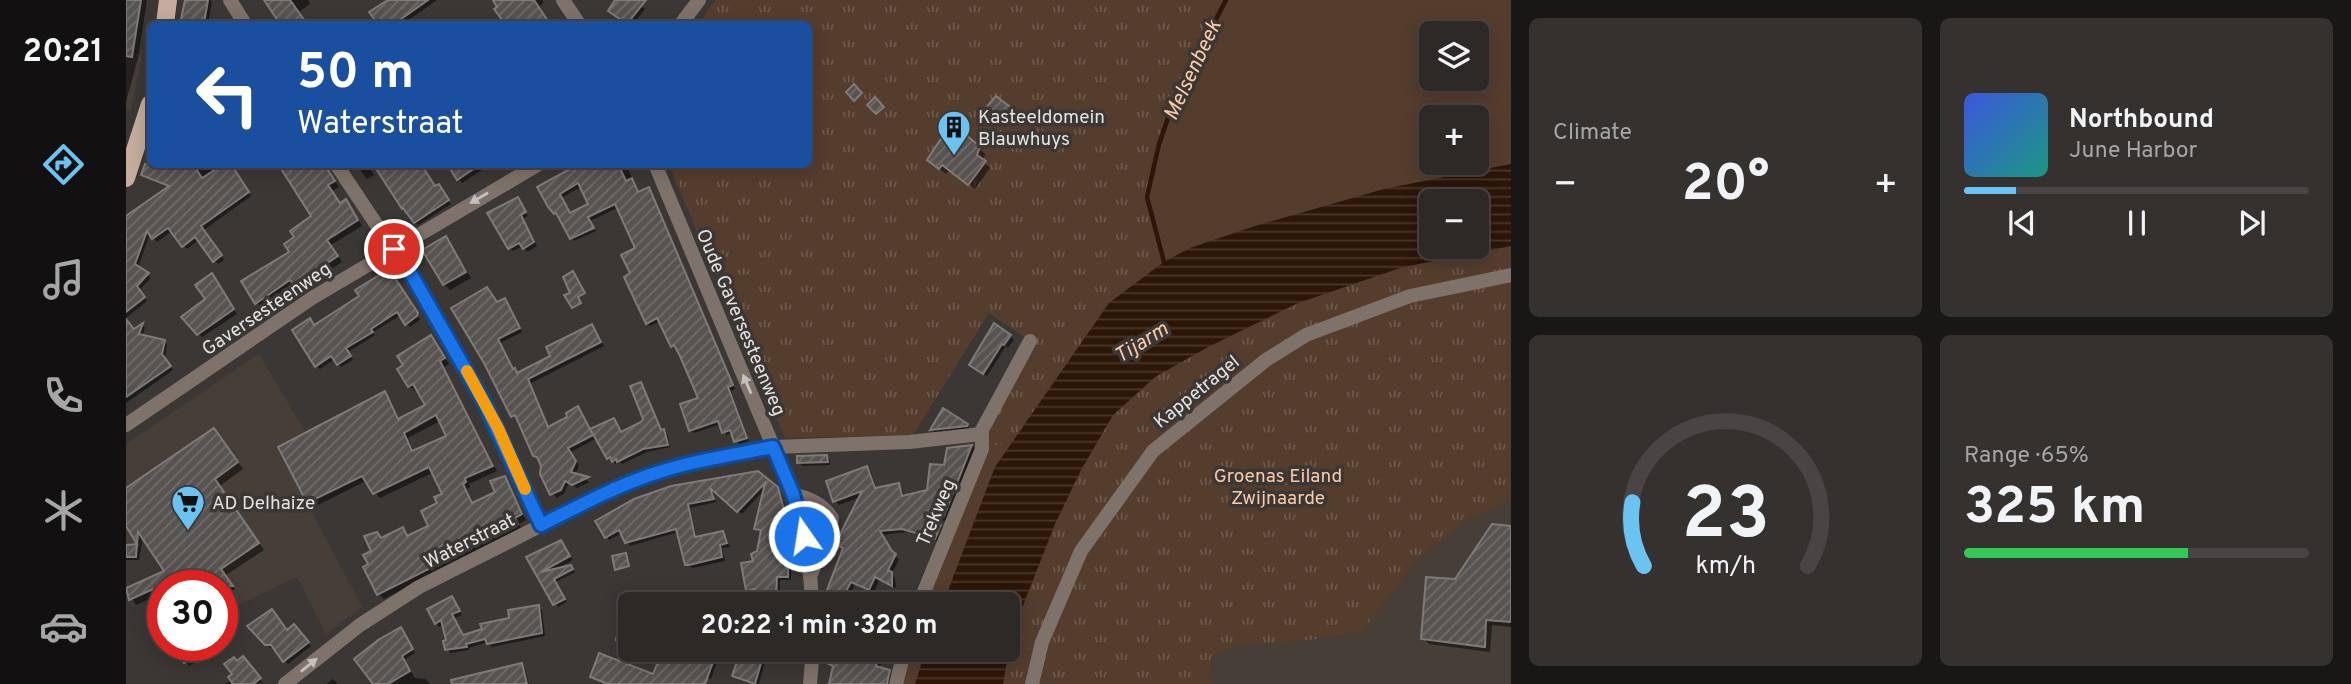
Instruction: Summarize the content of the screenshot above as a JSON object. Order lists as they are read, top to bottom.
{
  "streets": {
    "street": [
      "Gaversesteenweg",
      "Oude Gaversesteenweg",
      "Kappetragel",
      "Trekweg",
      "Waterstraat"
    ]
  },
  "crossings": [
    ["Oude Gaversesteenweg", "Waterstraat"],
    ["Trekweg", "Waterstraat"]
  ],
  "one_way": ["Oude Gaversesteenweg", "Waterstraat"],
  "water": ["Melsenbeek", "Tijarm"],
  "parks": ["Groenas Eiland Zwijnaarde"],
  "places": {
    "building": ["Kasteeldomein Blauwhuys"],
    "supermarket": ["AD Delhaize"]
  },
  "page": {
    "tabs": "20:21",
    "tile": [
      "Climate",
      ["Range · 65%", "325 km"]
    ],
    "map_buttons": ["+", "−"],
    "turn": ["50 m", "Waterstraat"],
    "song": ["Northbound", "June Harbor"],
    "heat": ["−", "20°", "+"],
    "limit": "30",
    "trip": "20:22 · 1 min · 320 m",
    "gauge": ["23", "km/h"]
  }
}
